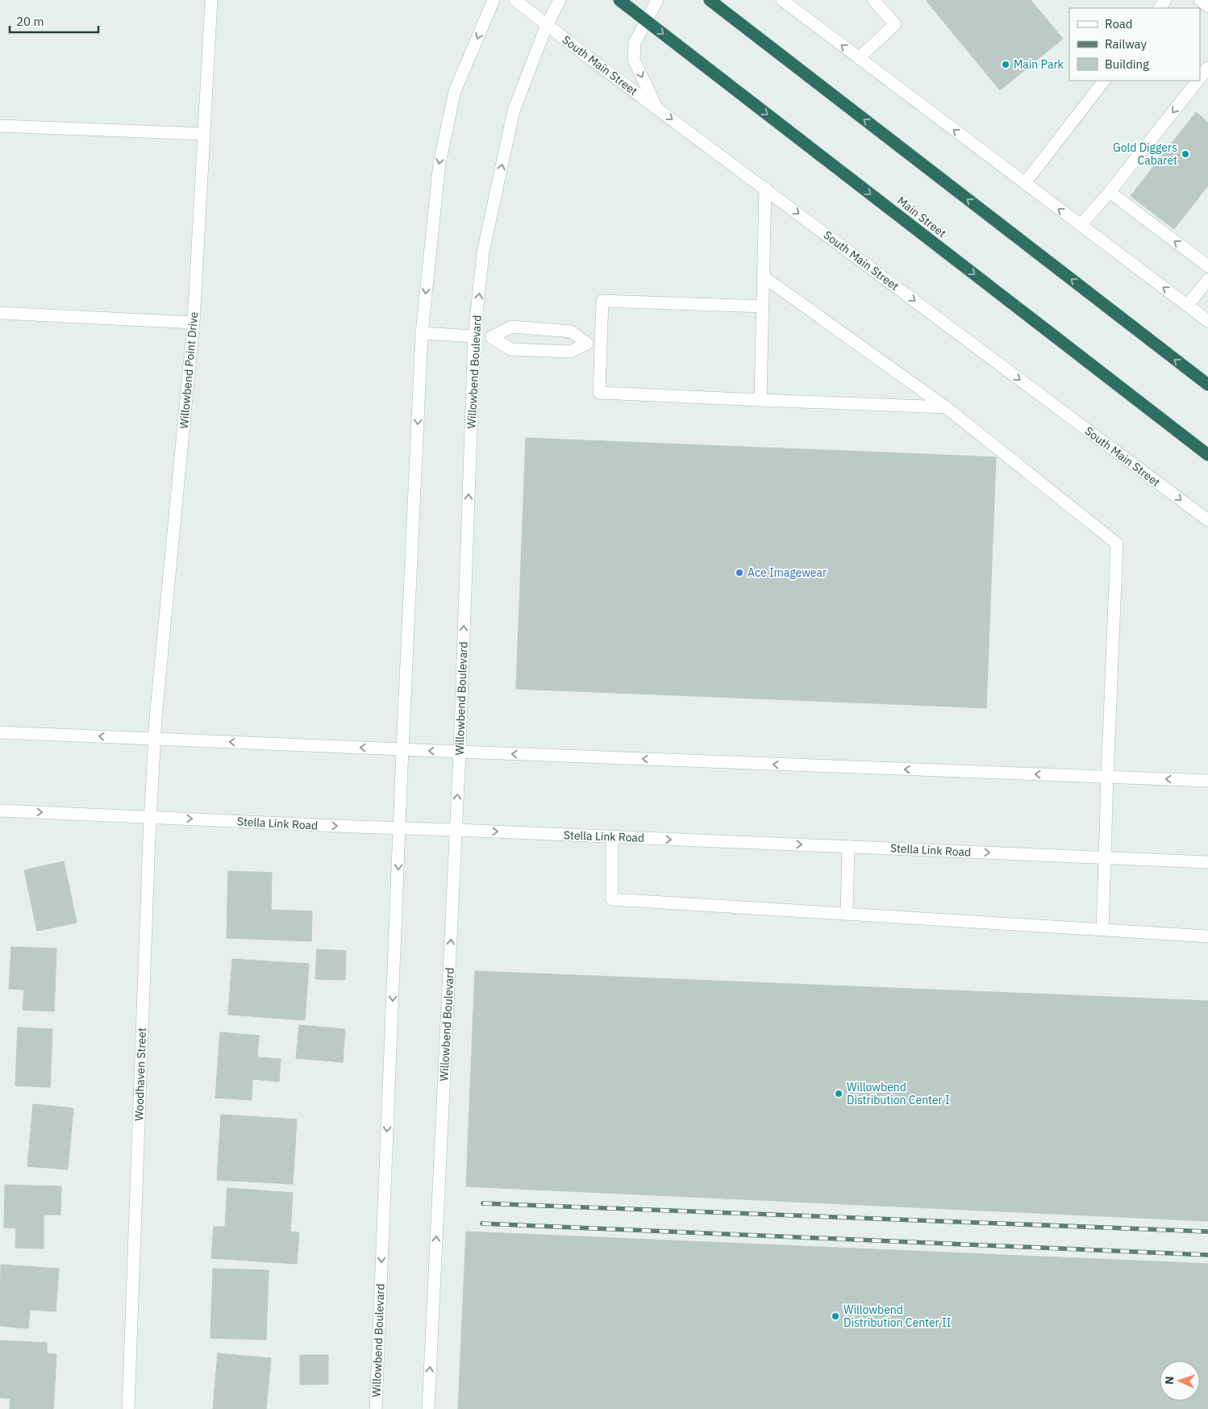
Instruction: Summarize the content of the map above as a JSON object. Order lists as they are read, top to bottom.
{
  "streets": {
    "highway": ["Main Street"],
    "main road": [
      "South Main Street",
      "Willowbend Point Drive",
      "Willowbend Boulevard",
      "Stella Link Road",
      "Woodhaven Street"
    ]
  },
  "crossings": [
    ["South Main Street", "Willowbend Boulevard"],
    ["Willowbend Point Drive", "Woodhaven Street"],
    ["Willowbend Boulevard", "Stella Link Road"],
    ["Stella Link Road", "Woodhaven Street"]
  ],
  "places": [
    "Main Park",
    "Gold Diggers Cabaret",
    "Ace Imagewear",
    "Willowbend Distribution Center I",
    "Willowbend Distribution Center II"
  ],
  "legend": ["Road", "Railway", "Building"],
  "scale_bar": "20 m",
  "north": "left"
}
